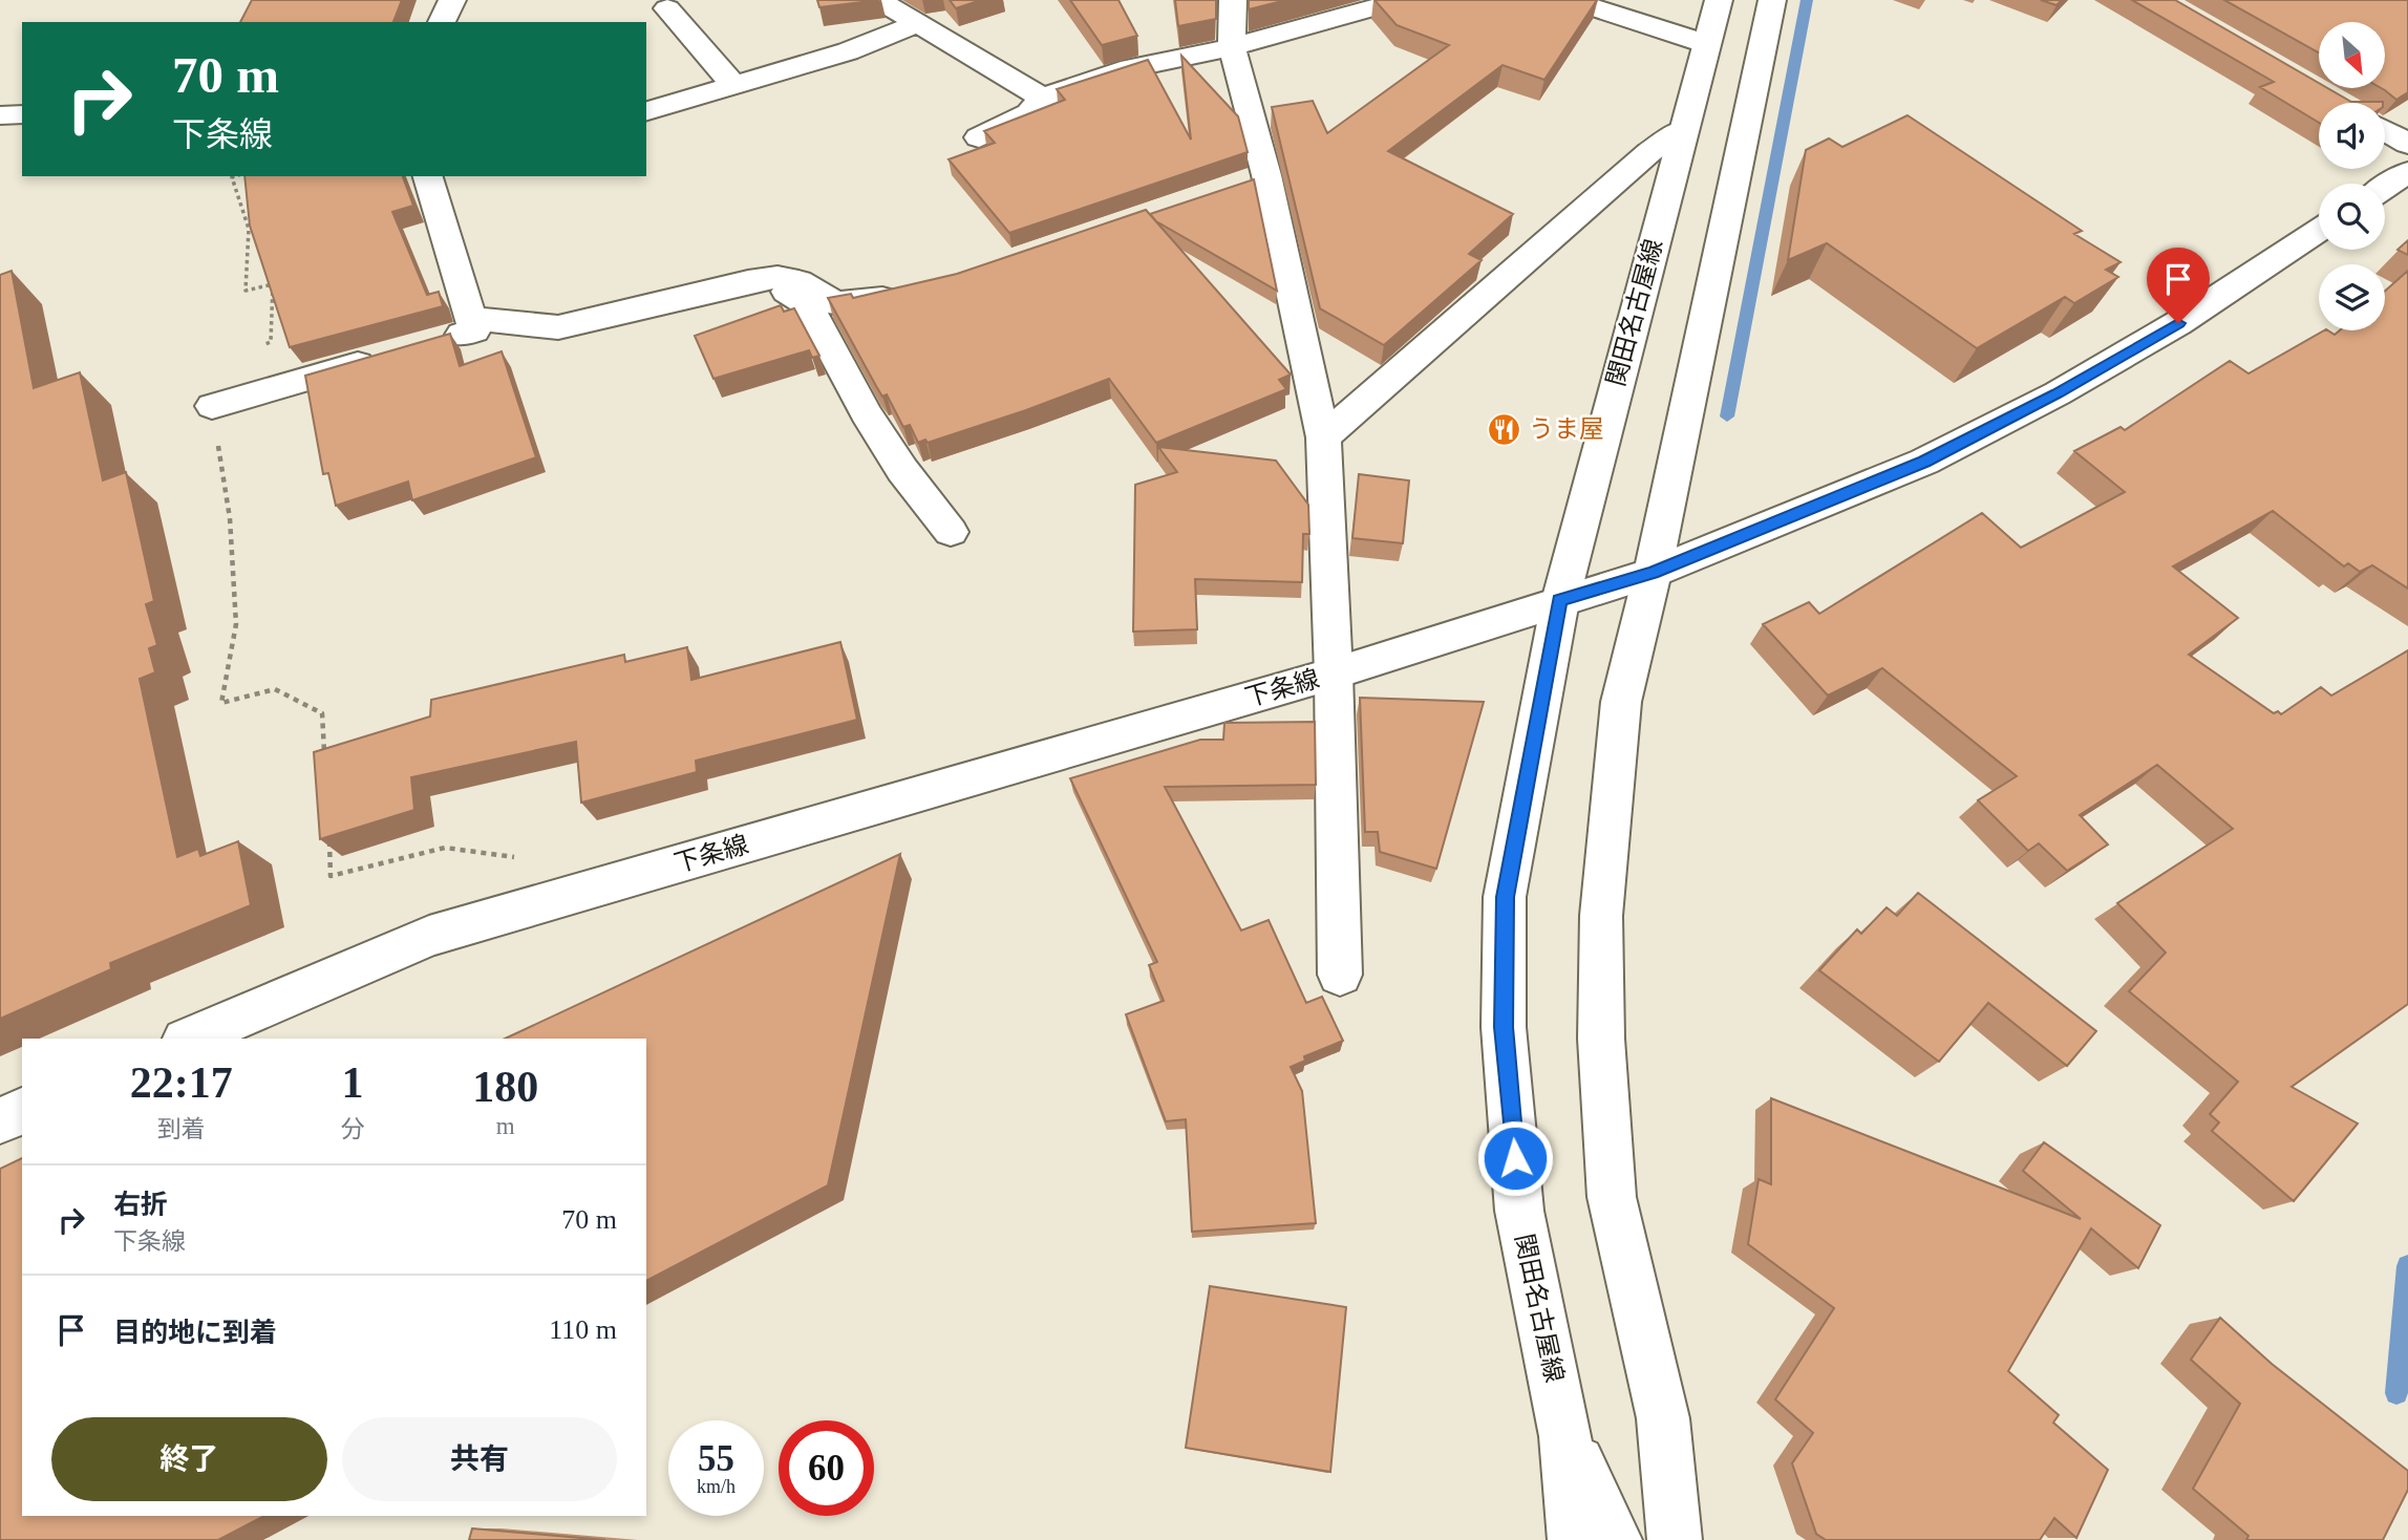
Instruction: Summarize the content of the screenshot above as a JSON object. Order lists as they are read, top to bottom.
{
  "streets": {
    "street": ["関田名古屋線", "下条線"]
  },
  "crossings": [
    ["関田名古屋線", "下条線"]
  ],
  "places": {
    "restaurant": ["うま屋"]
  },
  "north": "bottom right",
  "page": {
    "turn": ["70 m", "下条線"],
    "eta": [
      "22:17",
      "到着",
      "1",
      "分",
      "180",
      "m"
    ],
    "list": [
      {
        "name": "右折",
        "note": "下条線",
        "value": "70 m"
      },
      {
        "name": "目的地に到着",
        "value": "110 m"
      }
    ],
    "buttons": ["終了", "共有"],
    "speed": "55 km/h",
    "limit": "60"
  }
}
